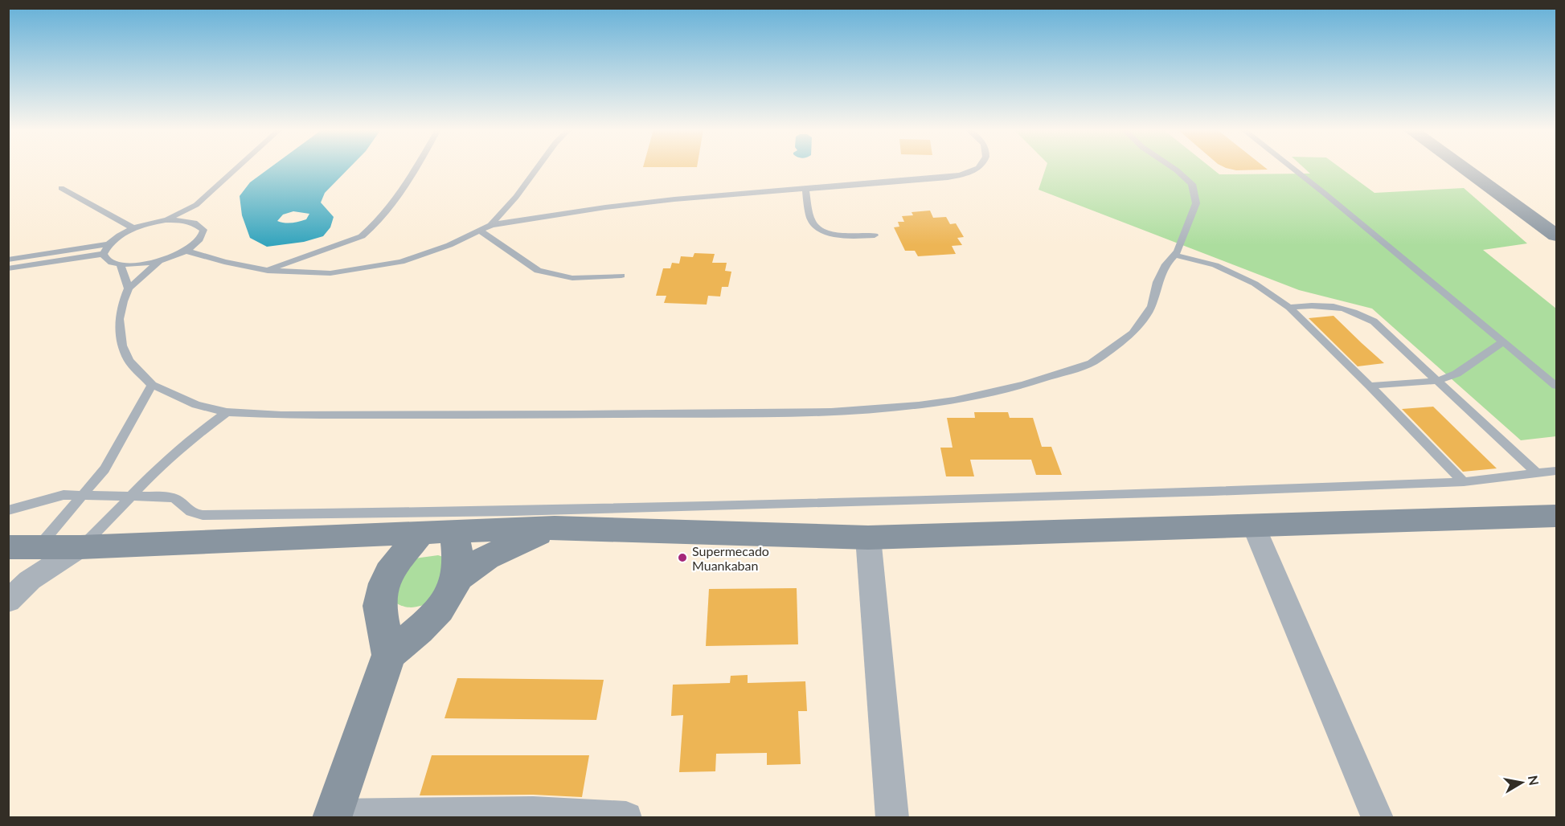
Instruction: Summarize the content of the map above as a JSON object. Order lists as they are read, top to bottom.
{
  "places": ["Supermecado Muankaban"],
  "north": "right"
}
